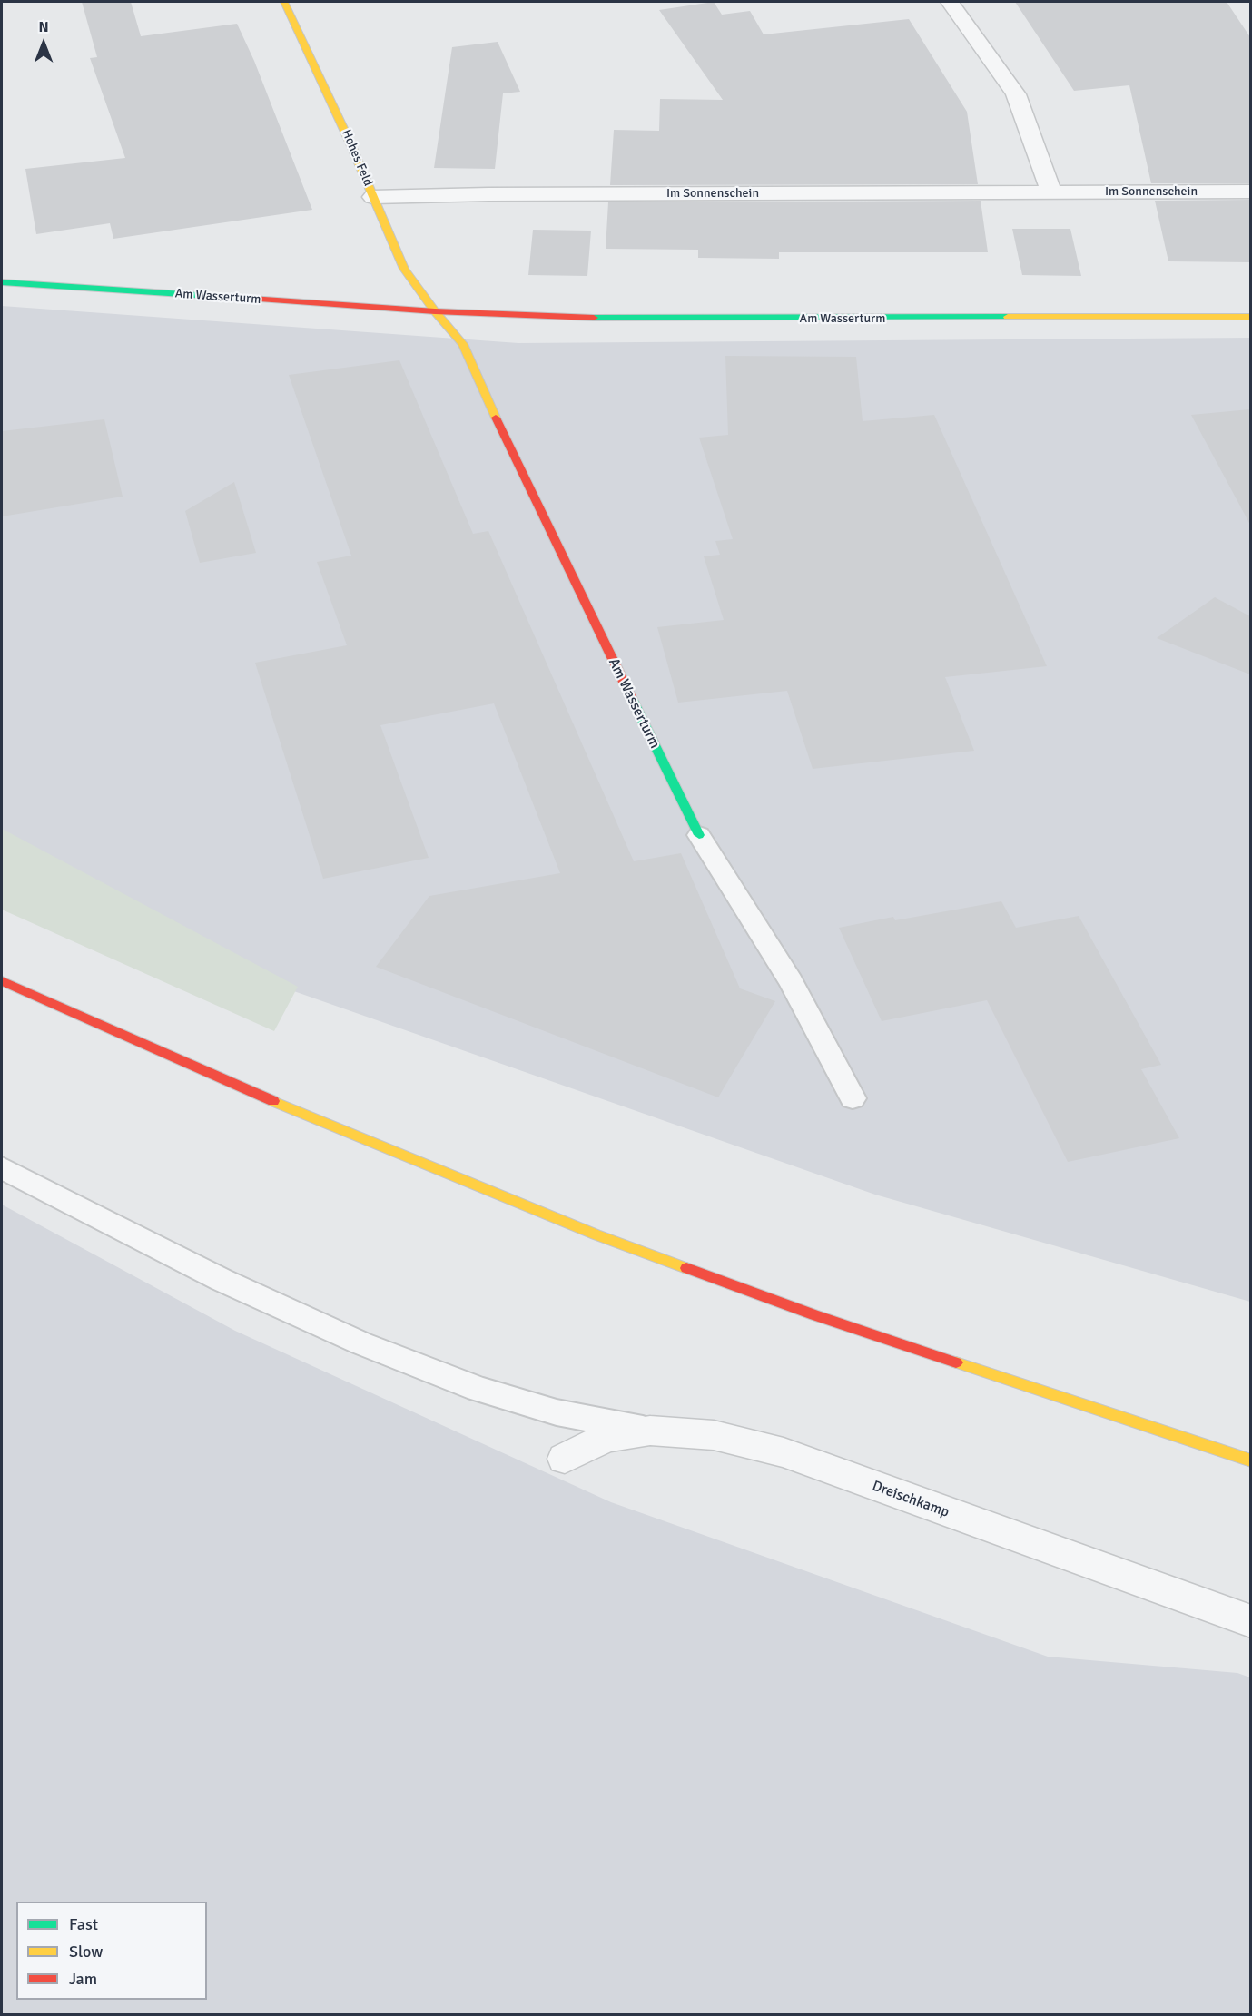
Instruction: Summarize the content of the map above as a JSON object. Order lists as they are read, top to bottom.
{
  "streets": {
    "street": [
      "Hohes Feld",
      "Im Sonnenschein",
      "Am Wasserturm",
      "Dreischkamp"
    ]
  },
  "crossings": [
    ["Hohes Feld", "Im Sonnenschein"],
    ["Hohes Feld", "Am Wasserturm"]
  ],
  "legend": ["Fast", "Slow", "Jam"],
  "north": "top"
}
